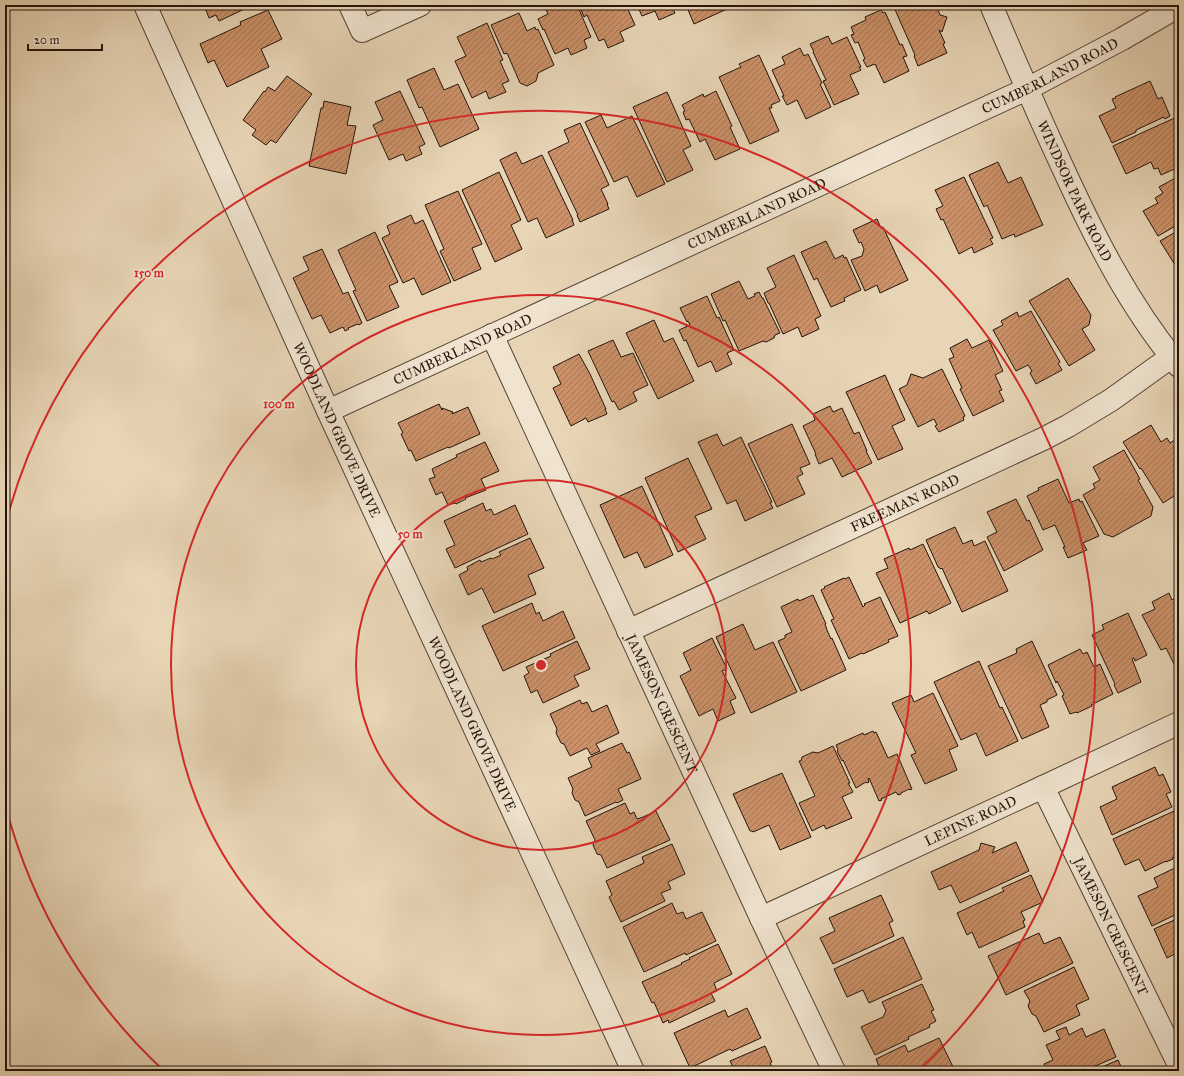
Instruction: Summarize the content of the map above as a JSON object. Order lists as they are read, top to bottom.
{
  "streets": {
    "street": [
      "CUMBERLAND ROAD",
      "WINDSOR PARK ROAD",
      "WOODLAND GROVE DRIVE",
      "FREEMAN ROAD",
      "JAMESON CRESCENT",
      "LEPINE ROAD"
    ]
  },
  "crossings": [
    ["CUMBERLAND ROAD", "WINDSOR PARK ROAD"],
    ["CUMBERLAND ROAD", "WOODLAND GROVE DRIVE"],
    ["CUMBERLAND ROAD", "JAMESON CRESCENT"],
    ["WINDSOR PARK ROAD", "FREEMAN ROAD"],
    ["FREEMAN ROAD", "JAMESON CRESCENT"],
    ["JAMESON CRESCENT", "LEPINE ROAD"]
  ],
  "scale_bar": "20 m",
  "rings": ["150 m", "100 m", "50 m"]
}
